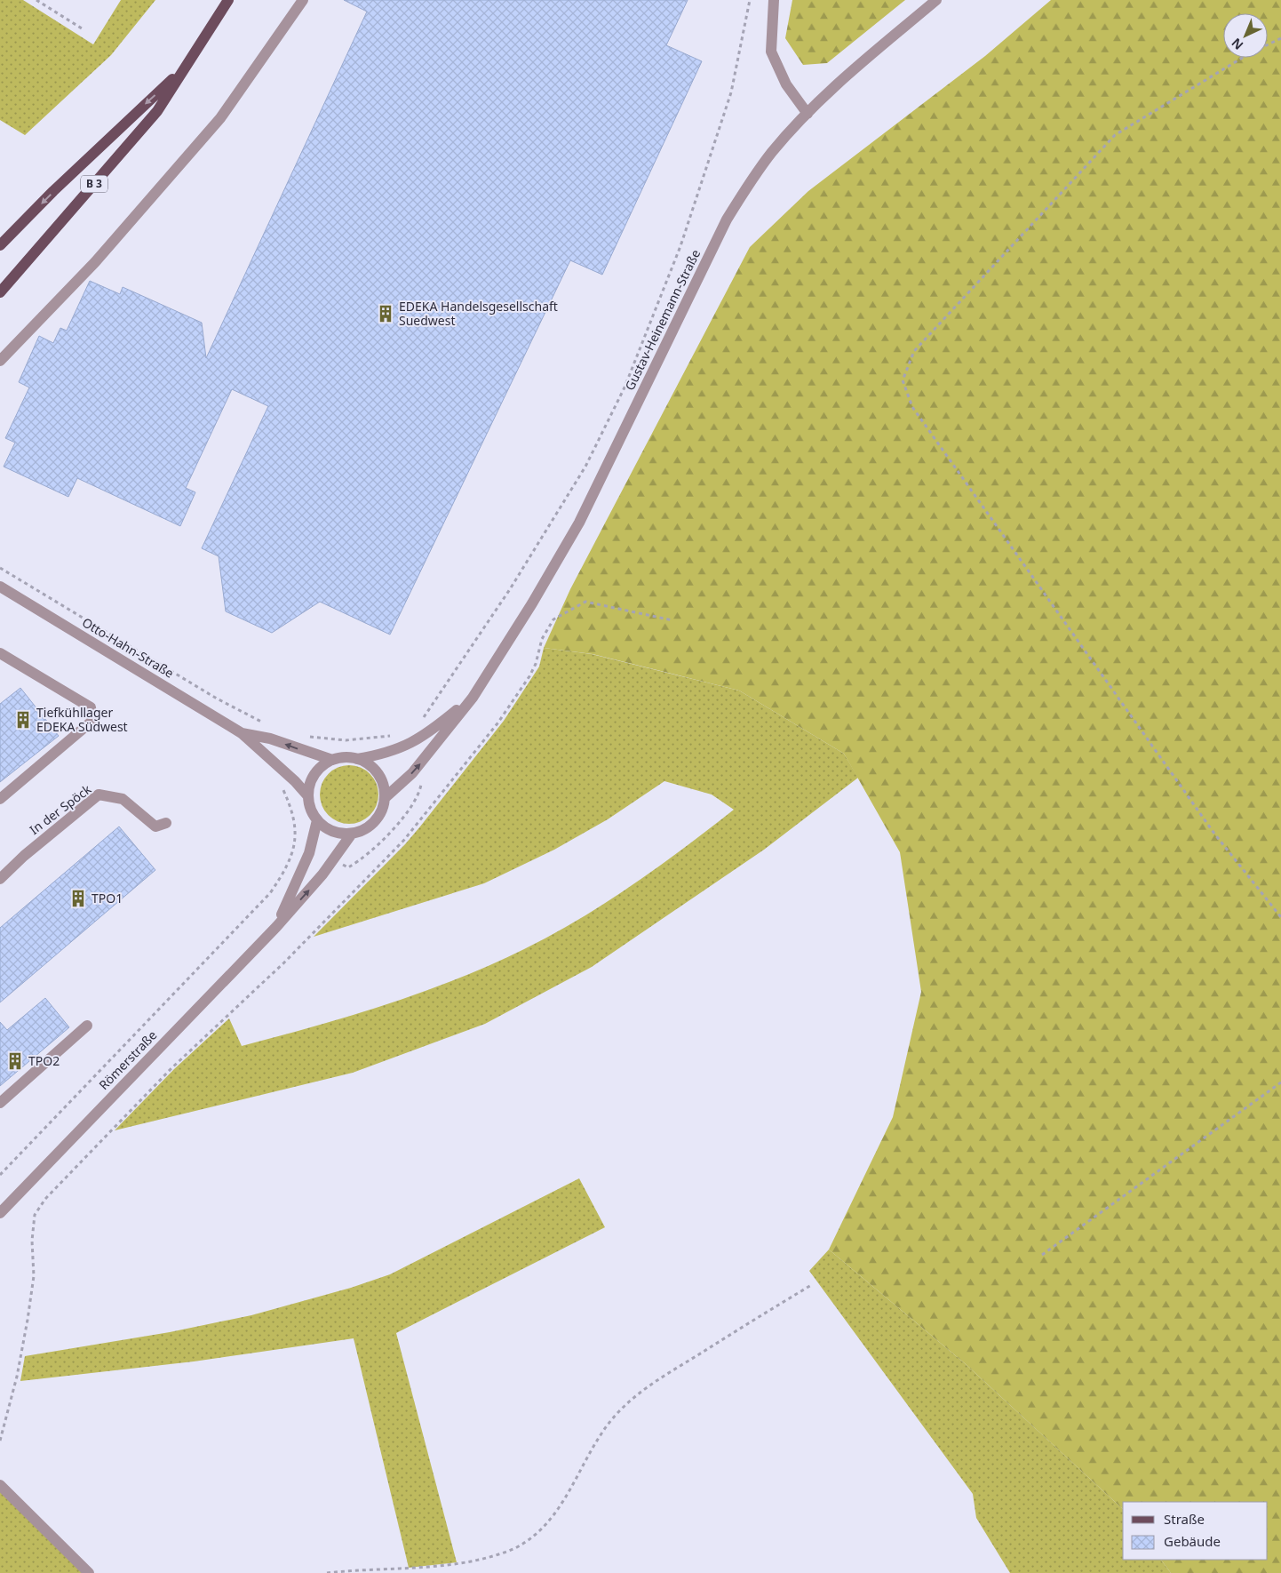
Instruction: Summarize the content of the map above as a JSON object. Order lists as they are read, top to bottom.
{
  "streets": {
    "main road": ["B 3"],
    "street": [
      "Gustav-Heinemann-Straße",
      "Otto-Hahn-Straße",
      "In der Spöck",
      "Römerstraße"
    ]
  },
  "crossings": [
    ["Gustav-Heinemann-Straße", "Otto-Hahn-Straße"],
    ["Gustav-Heinemann-Straße", "Römerstraße"],
    ["Otto-Hahn-Straße", "Römerstraße"]
  ],
  "places": {
    "building": [
      "EDEKA Handelsgesellschaft Suedwest",
      "Tiefkühllager EDEKA Südwest",
      "TPO1",
      "TPO2"
    ]
  },
  "legend": ["Straße", "Gebäude"],
  "north": "bottom left"
}
